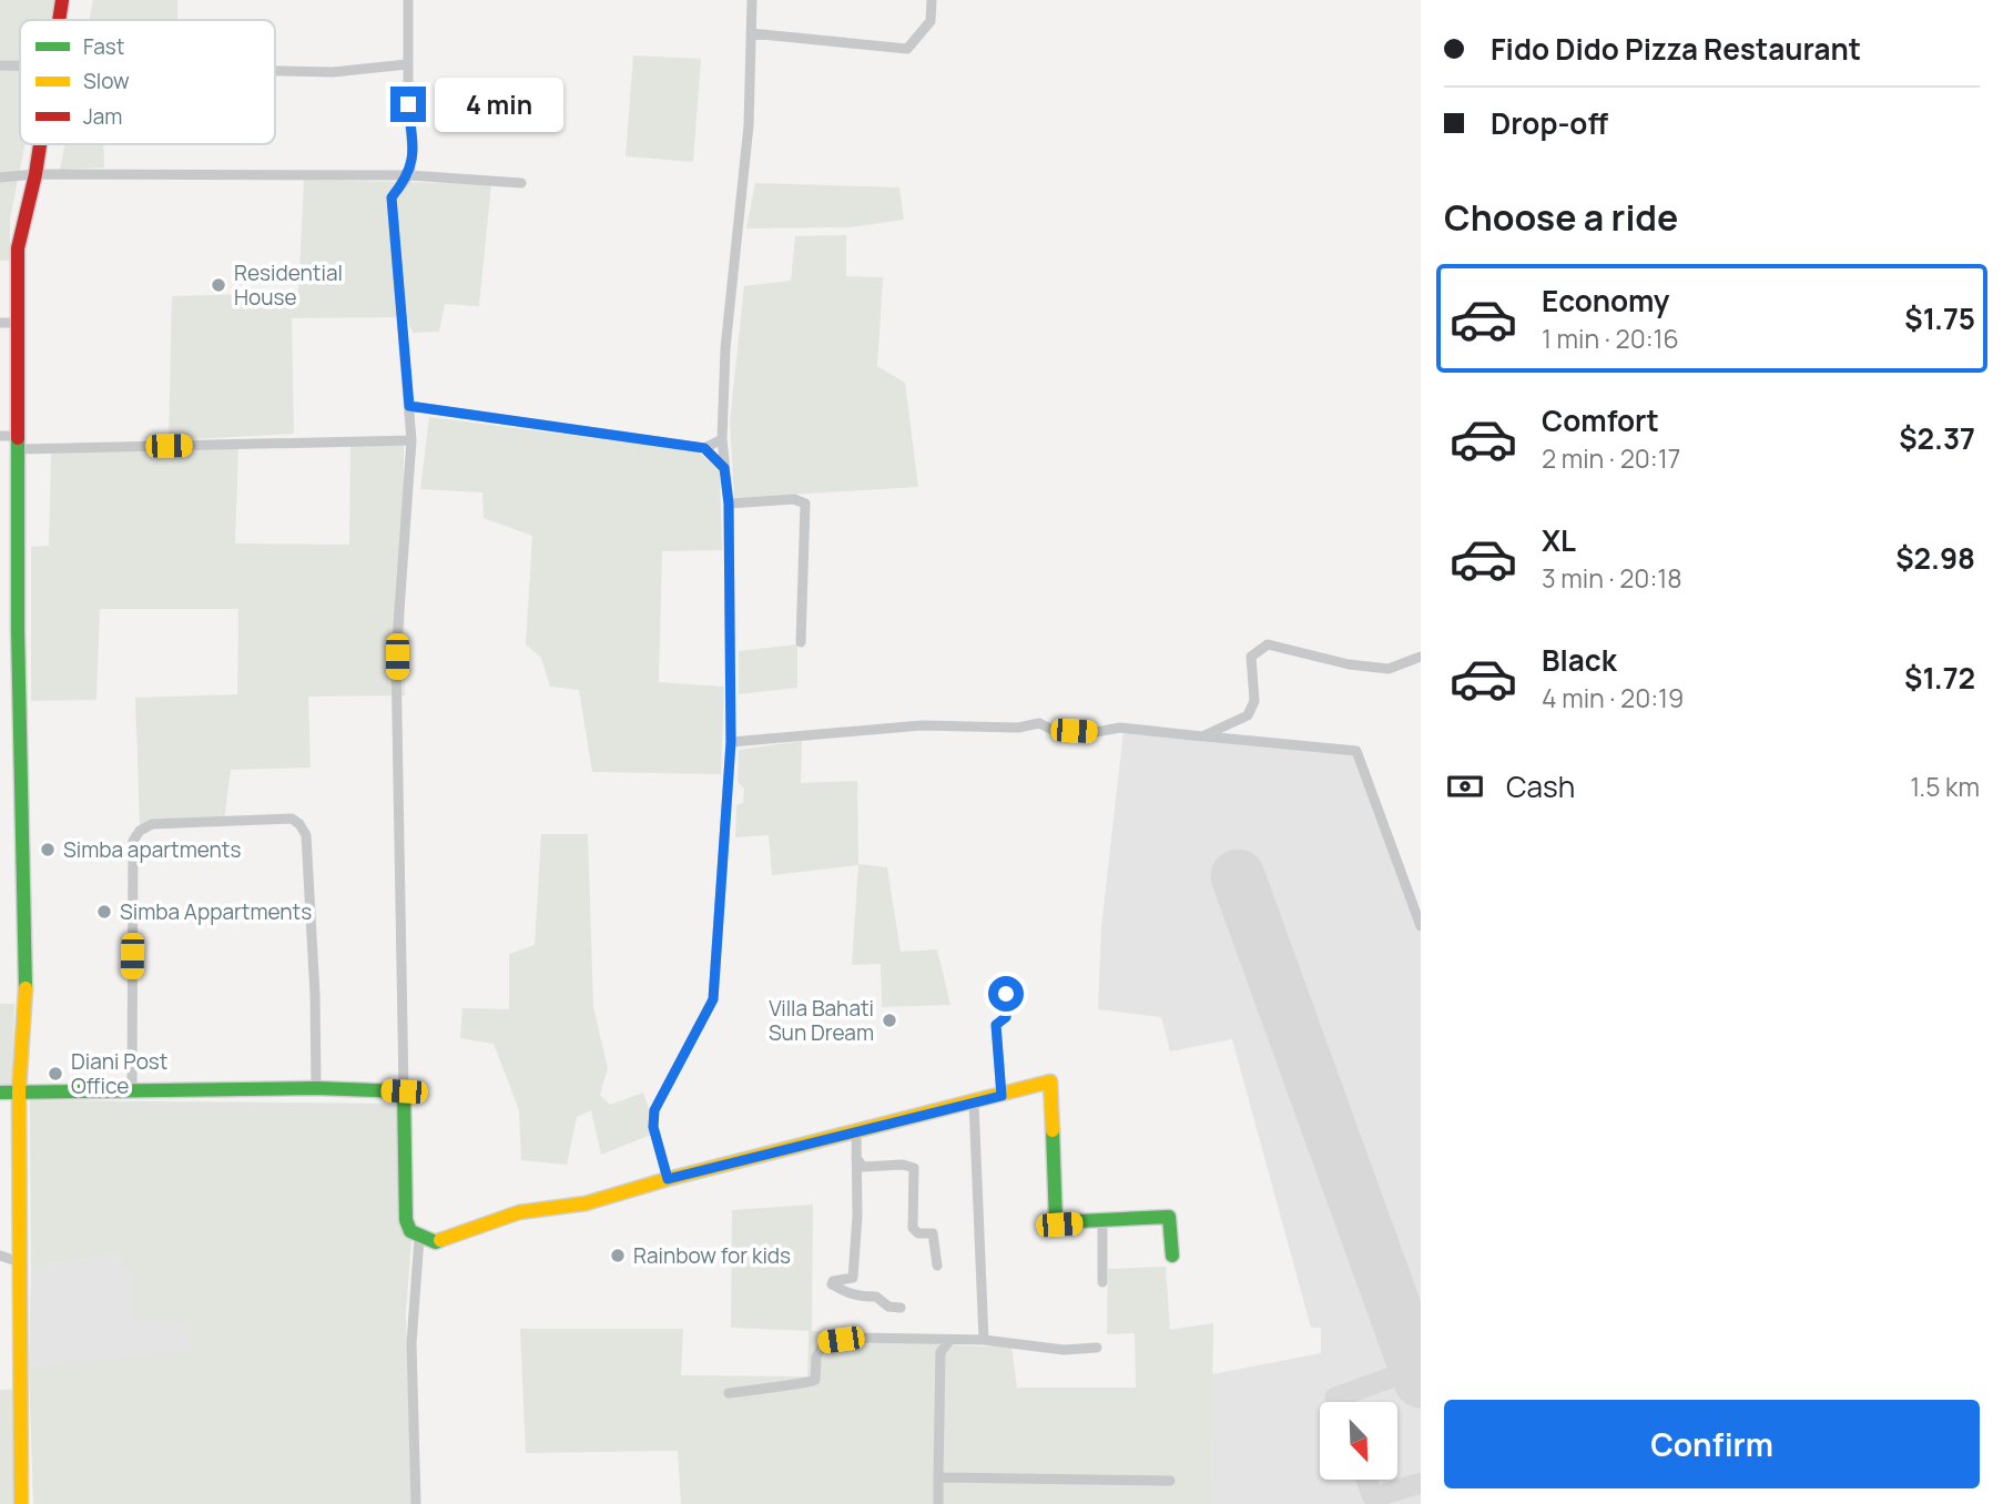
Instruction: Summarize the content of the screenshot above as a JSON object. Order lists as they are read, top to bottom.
{
  "places": [
    "Residential House",
    "Simba apartments",
    "Simba Appartments",
    "Villa Bahati Sun Dream",
    "Diani Post Office",
    "Rainbow for kids"
  ],
  "legend": ["Fast", "Slow", "Jam"],
  "north": "bottom right",
  "page": {
    "banner": ["Fido Dido Pizza Restaurant", "Drop-off"],
    "bubble": "4 min",
    "heading": "Choose a ride",
    "list": [
      {
        "name": "Economy",
        "note": "1 min · 20:16",
        "value": "$1.75"
      },
      {
        "name": "Comfort",
        "note": "2 min · 20:17",
        "value": "$2.37"
      },
      {
        "name": "XL",
        "note": "3 min · 20:18",
        "value": "$2.98"
      },
      {
        "name": "Black",
        "note": "4 min · 20:19",
        "value": "$1.72"
      }
    ],
    "pay": ["Cash", "1.5 km"],
    "buttons": "Confirm"
  }
}
